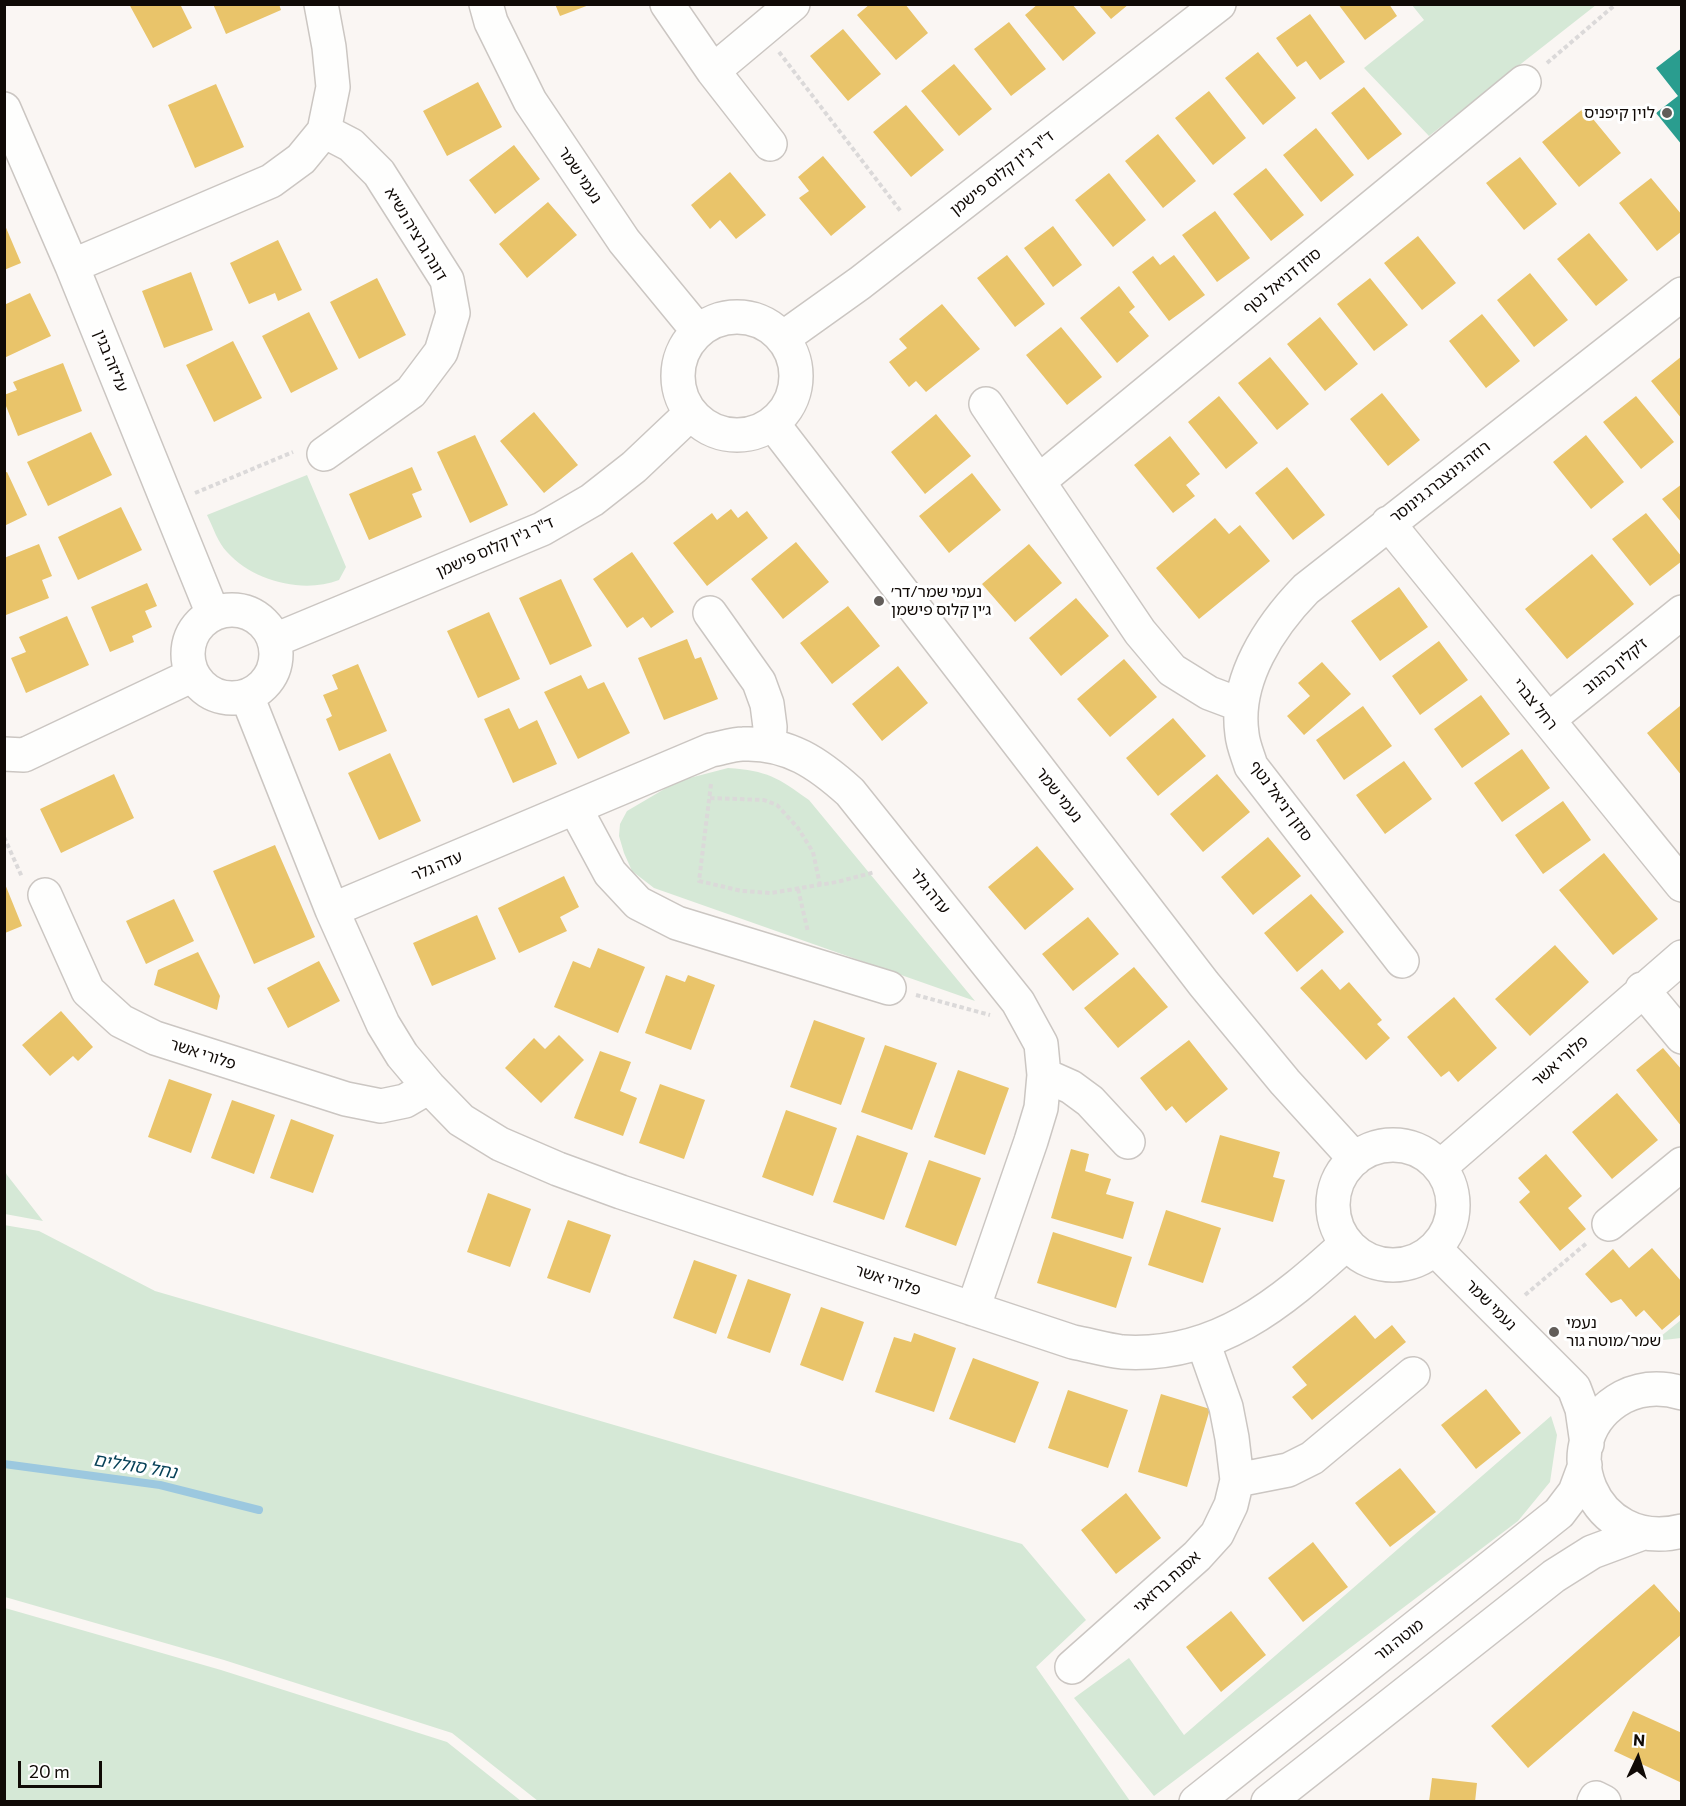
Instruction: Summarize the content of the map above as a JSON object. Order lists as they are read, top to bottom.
{
  "streets": {
    "street": [
      "ד\"ר ג'ין קלוס פישמן",
      "נעמי שמר",
      "דונה גרציה נשיא",
      "סוזן דניאל נטף",
      "עליזה בגין",
      "רוזה גינצברג גינוסר",
      "ז'קלין כהנוב",
      "רחל צברי",
      "עדה גלר",
      "פלורי אשר",
      "אסנת ברזאני",
      "מוטה גור"
    ]
  },
  "crossings": [
    ["ד\"ר ג'ין קלוס פישמן", "נעמי שמר"],
    ["ד\"ר ג'ין קלוס פישמן", "עליזה בגין"],
    ["ד\"ר ג'ין קלוס פישמן", "פלורי אשר"],
    ["נעמי שמר", "פלורי אשר"],
    ["נעמי שמר", "מוטה גור"],
    ["סוזן דניאל נטף", "רוזה גינצברג גינוסר"],
    ["עליזה בגין", "פלורי אשר"],
    ["רוזה גינצברג גינוסר", "רחל צברי"],
    ["ז'קלין כהנוב", "רחל צברי"],
    ["עדה גלר", "פלורי אשר"],
    ["פלורי אשר", "אסנת ברזאני"]
  ],
  "water": ["נחל סוללים"],
  "places": ["לוין קיפניס", "נעמי שמר/דר׳ ג׳ין קלוס פישמן", "נעמי שמר/מוטה גור"],
  "scale_bar": "20 m",
  "north": "top"
}
